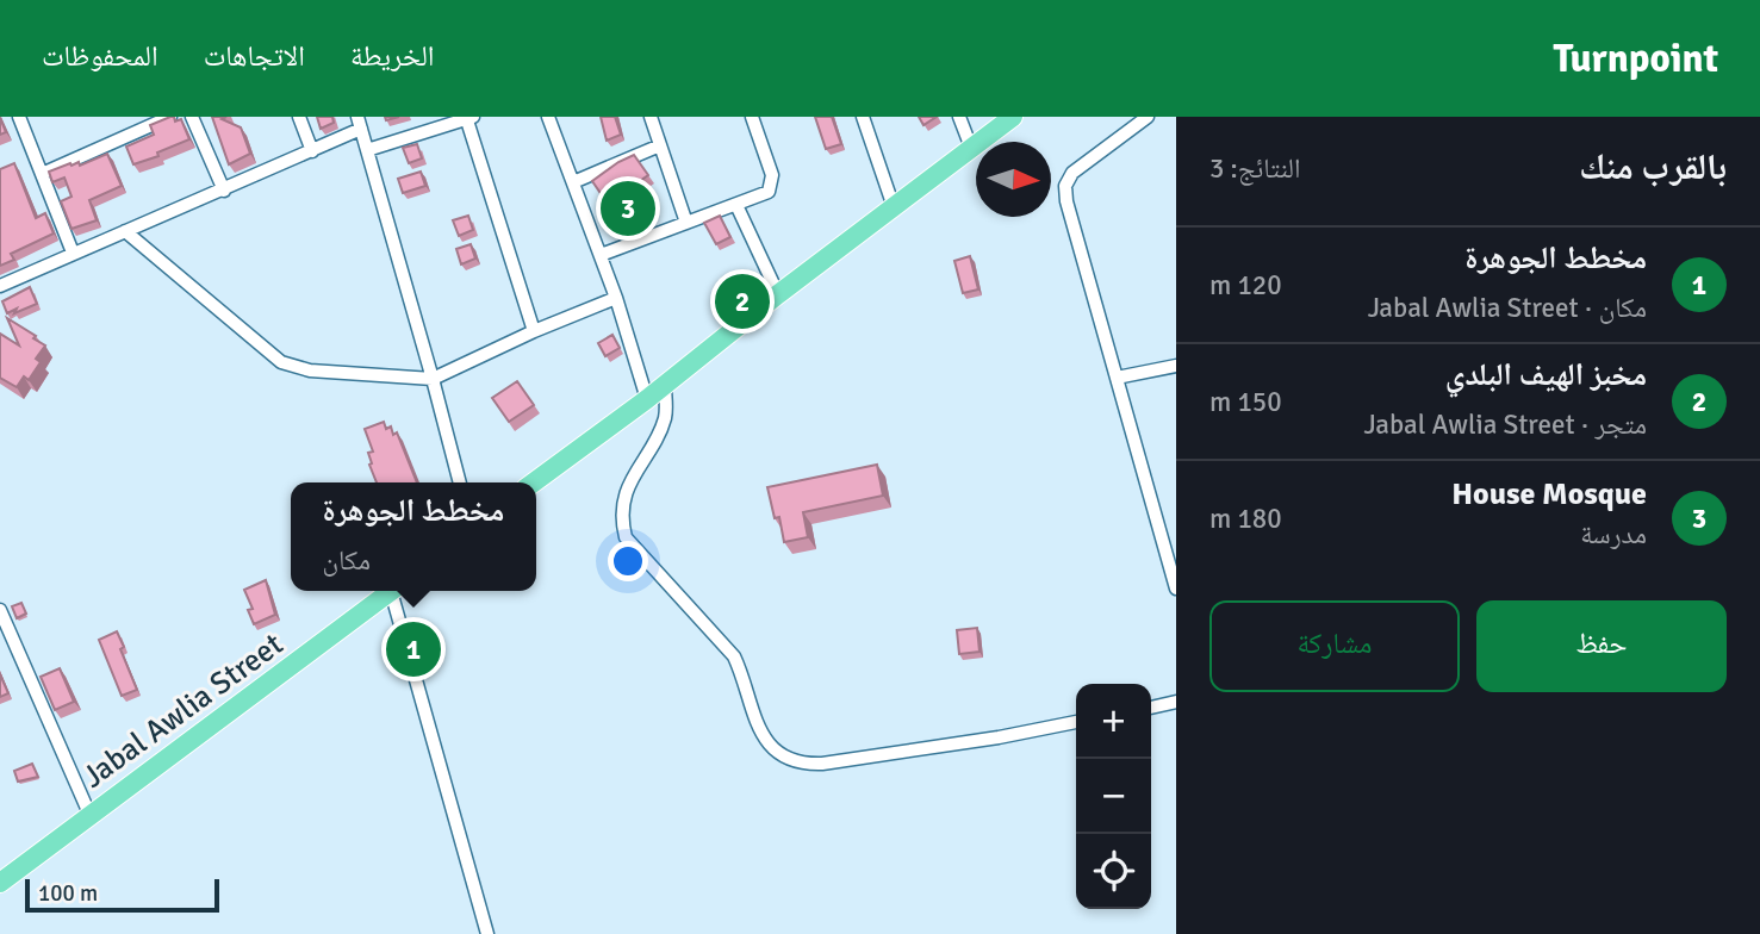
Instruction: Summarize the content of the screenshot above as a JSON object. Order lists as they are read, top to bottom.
{
  "streets": {
    "highway": ["Jabal Awlia Street"]
  },
  "scale_bar": "100 m",
  "north": "right",
  "page": {
    "header": "Turnpoint",
    "nav": ["الخريطة", "الاتجاهات", "المحفوظات"],
    "heading": ["بالقرب منك", "النتائج: 3"],
    "pins": ["3", "2", "1"],
    "list": [
      {
        "mark": "1",
        "name": "مخطط الجوهرة",
        "note": "مكان · Jabal Awlia Street",
        "value": "120 m"
      },
      {
        "mark": "2",
        "name": "مخبز الهيف البلدي",
        "note": "متجر · Jabal Awlia Street",
        "value": "150 m"
      },
      {
        "mark": "3",
        "name": "House Mosque",
        "note": "مدرسة",
        "value": "180 m"
      }
    ],
    "popup": ["مخطط الجوهرة", "مكان"],
    "buttons": ["حفظ", "مشاركة"],
    "map_buttons": ["+", "−"],
    "scale": "100 m"
  }
}
